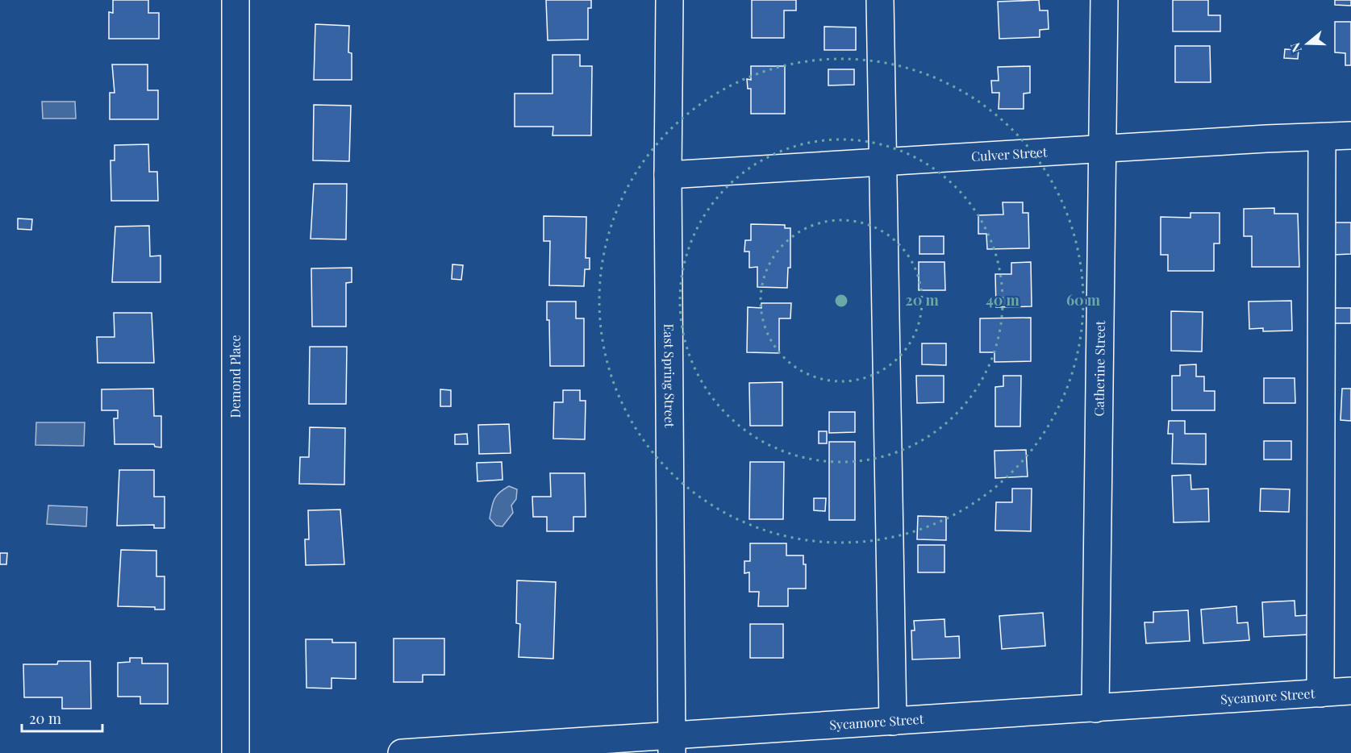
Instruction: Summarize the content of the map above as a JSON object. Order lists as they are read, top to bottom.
{
  "streets": {
    "street": [
      "Culver Street",
      "Catherine Street",
      "Demond Place",
      "East Spring Street",
      "Sycamore Street"
    ]
  },
  "crossings": [
    ["Culver Street", "Catherine Street"],
    ["Culver Street", "East Spring Street"],
    ["Catherine Street", "Sycamore Street"],
    ["East Spring Street", "Sycamore Street"]
  ],
  "scale_bar": "20 m",
  "north": "left",
  "rings": ["20 m", "40 m", "60 m"]
}
